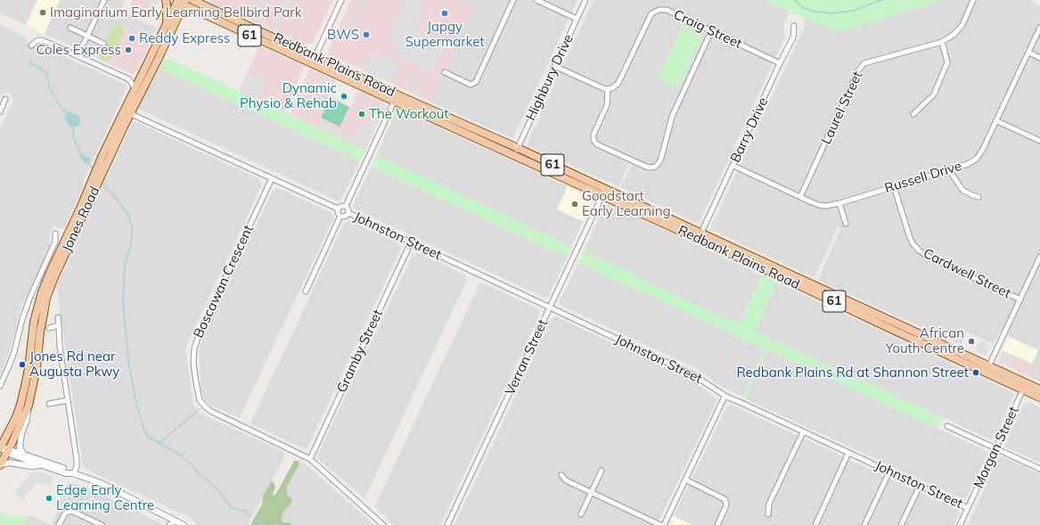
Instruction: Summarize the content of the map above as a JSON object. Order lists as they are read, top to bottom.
{
  "streets": {
    "main road": ["61", "Redbank Plains Road", "Jones Road"],
    "street": [
      "Craig Street",
      "Highbury Drive",
      "Laurel Street",
      "Barry Drive",
      "Russell Drive",
      "Johnston Street",
      "Cardwell Street",
      "Boscawan Crescent",
      "Gramby Street",
      "Verran Street",
      "Morgan Street"
    ]
  },
  "crossings": [
    ["Craig Street", "Barry Drive"],
    ["Redbank Plains Road", "Highbury Drive"],
    ["Redbank Plains Road", "Barry Drive"],
    ["Redbank Plains Road", "Jones Road"],
    ["Redbank Plains Road", "Verran Street"],
    ["Redbank Plains Road", "Morgan Street"],
    ["Laurel Street", "Russell Drive"],
    ["Barry Drive", "Russell Drive"],
    ["Russell Drive", "Cardwell Street"],
    ["Jones Road", "Johnston Street"],
    ["Johnston Street", "Boscawan Crescent"],
    ["Johnston Street", "Gramby Street"],
    ["Johnston Street", "Verran Street"],
    ["Johnston Street", "Morgan Street"],
    ["Boscawan Crescent", "Gramby Street"]
  ],
  "places": [
    "Imaginarium Early Learning Bellbird Park",
    "Japgy Supermarket",
    "BWS",
    "Reddy Express",
    "Coles Express",
    "Dynamic Physio & Rehab",
    "The Workout",
    "Goodstart Early Learning",
    "African Youth Centre",
    "Jones Rd near Augusta Pkwy",
    "Redbank Plains Rd at Shannon Street",
    "Edge Early Learning Centre"
  ]
}
